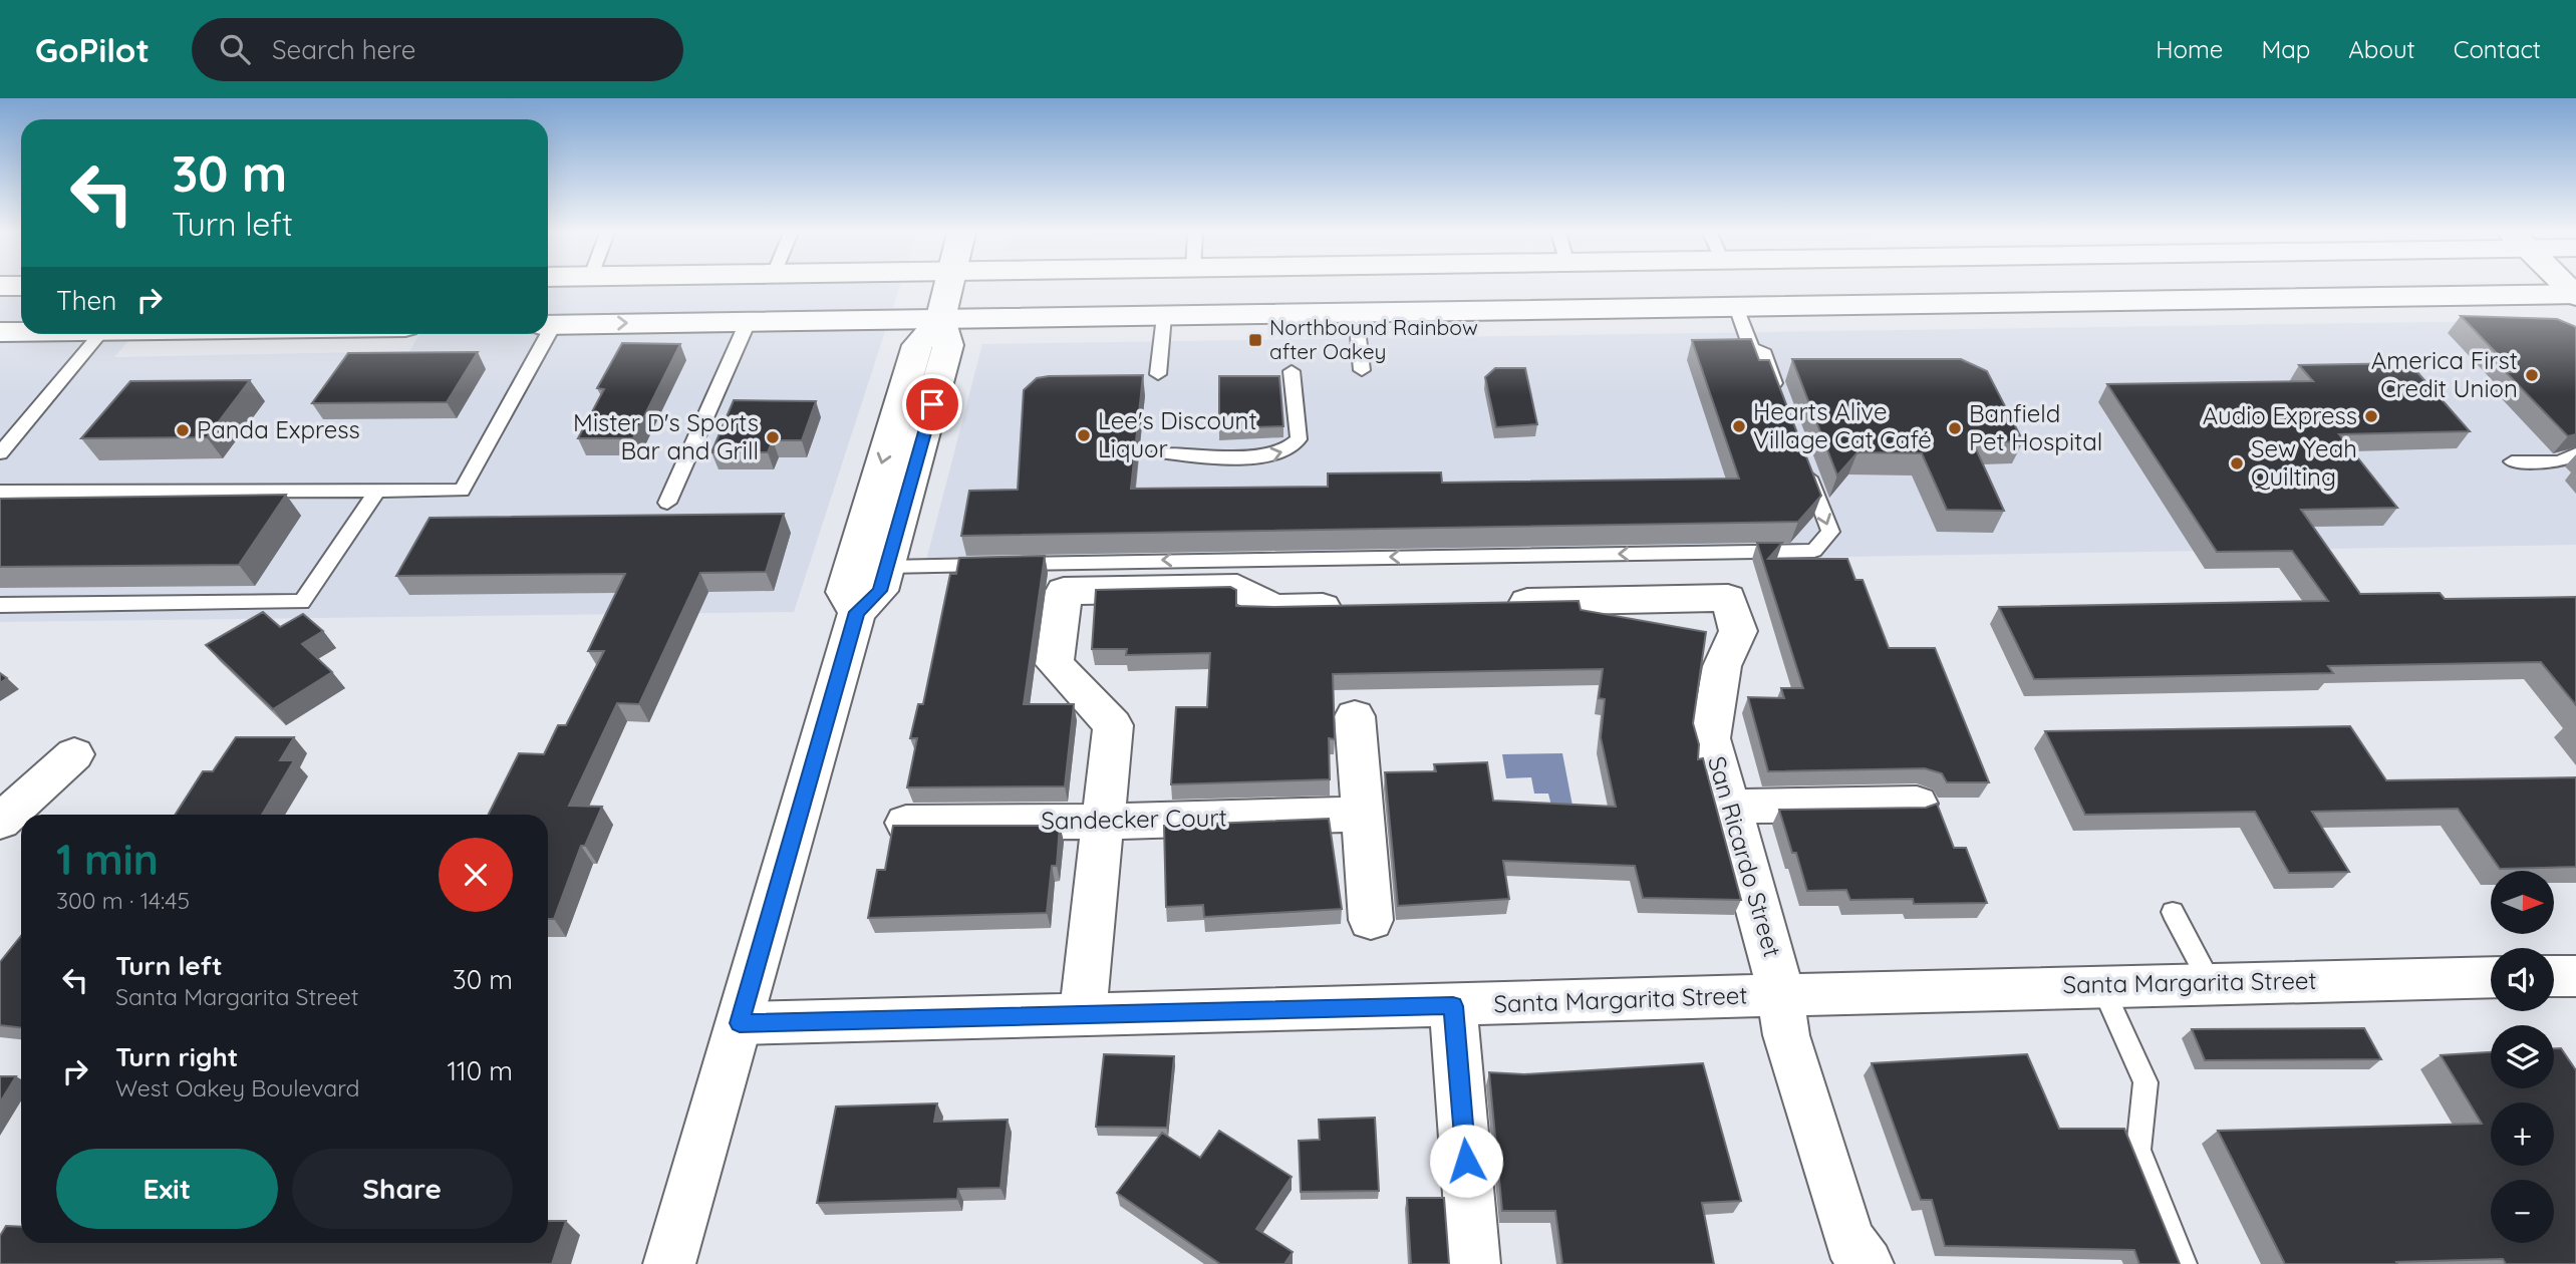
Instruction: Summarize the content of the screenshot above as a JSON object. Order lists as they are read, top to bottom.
{
  "streets": {
    "main road": ["Sandecker Court", "San Ricardo Street", "Santa Margarita Street"]
  },
  "crossings": [
    ["San Ricardo Street", "Santa Margarita Street"]
  ],
  "places": {
    "transit": ["Northbound Rainbow after Oakey"],
    "other": [
      "America First Credit Union",
      "Audio Express",
      "Hearts Alive Village Cat Café",
      "Banfield Pet Hospital",
      "Panda Express",
      "Lee's Discount Liquor",
      "Mister D's Sports Bar and Grill",
      "Sew Yeah Quilting"
    ]
  },
  "north": "right",
  "page": {
    "header": "GoPilot",
    "search": "Search here",
    "nav": [
      "Home",
      "Map",
      "About",
      "Contact"
    ],
    "turn": ["30 m", "Turn left"],
    "then": "Then",
    "heading": ["1 min", "300 m · 14:45"],
    "map_buttons": ["+", "−"],
    "list": [
      {
        "name": "Turn left",
        "note": "Santa Margarita Street",
        "value": "30 m"
      },
      {
        "name": "Turn right",
        "note": "West Oakey Boulevard",
        "value": "110 m"
      }
    ],
    "buttons": ["Exit", "Share"]
  }
}
